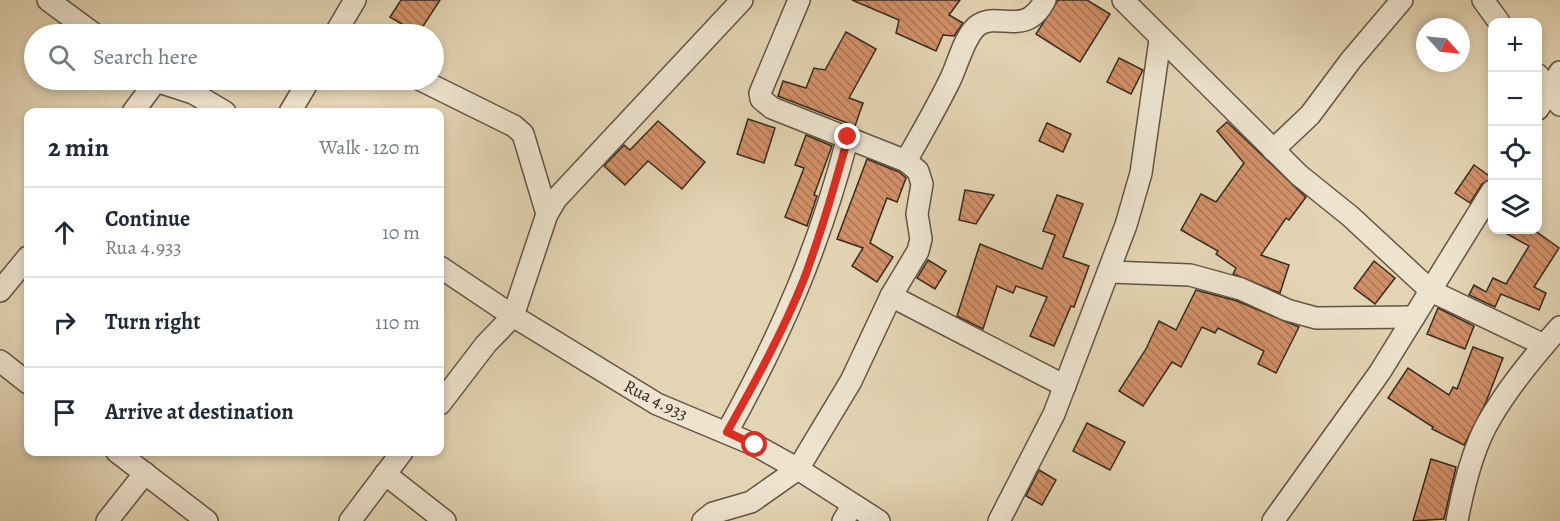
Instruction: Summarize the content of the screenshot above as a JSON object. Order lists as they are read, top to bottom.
{
  "streets": {
    "street": ["Rua 4.933"]
  },
  "north": "bottom right",
  "page": {
    "map_buttons": ["+", "−"],
    "search": "Search here",
    "heading": ["2 min", "Walk · 120 m"],
    "list": [
      ["Continue", "Rua 4.933", "10 m"],
      ["Turn right", "110 m"],
      "Arrive at destination"
    ]
  }
}
